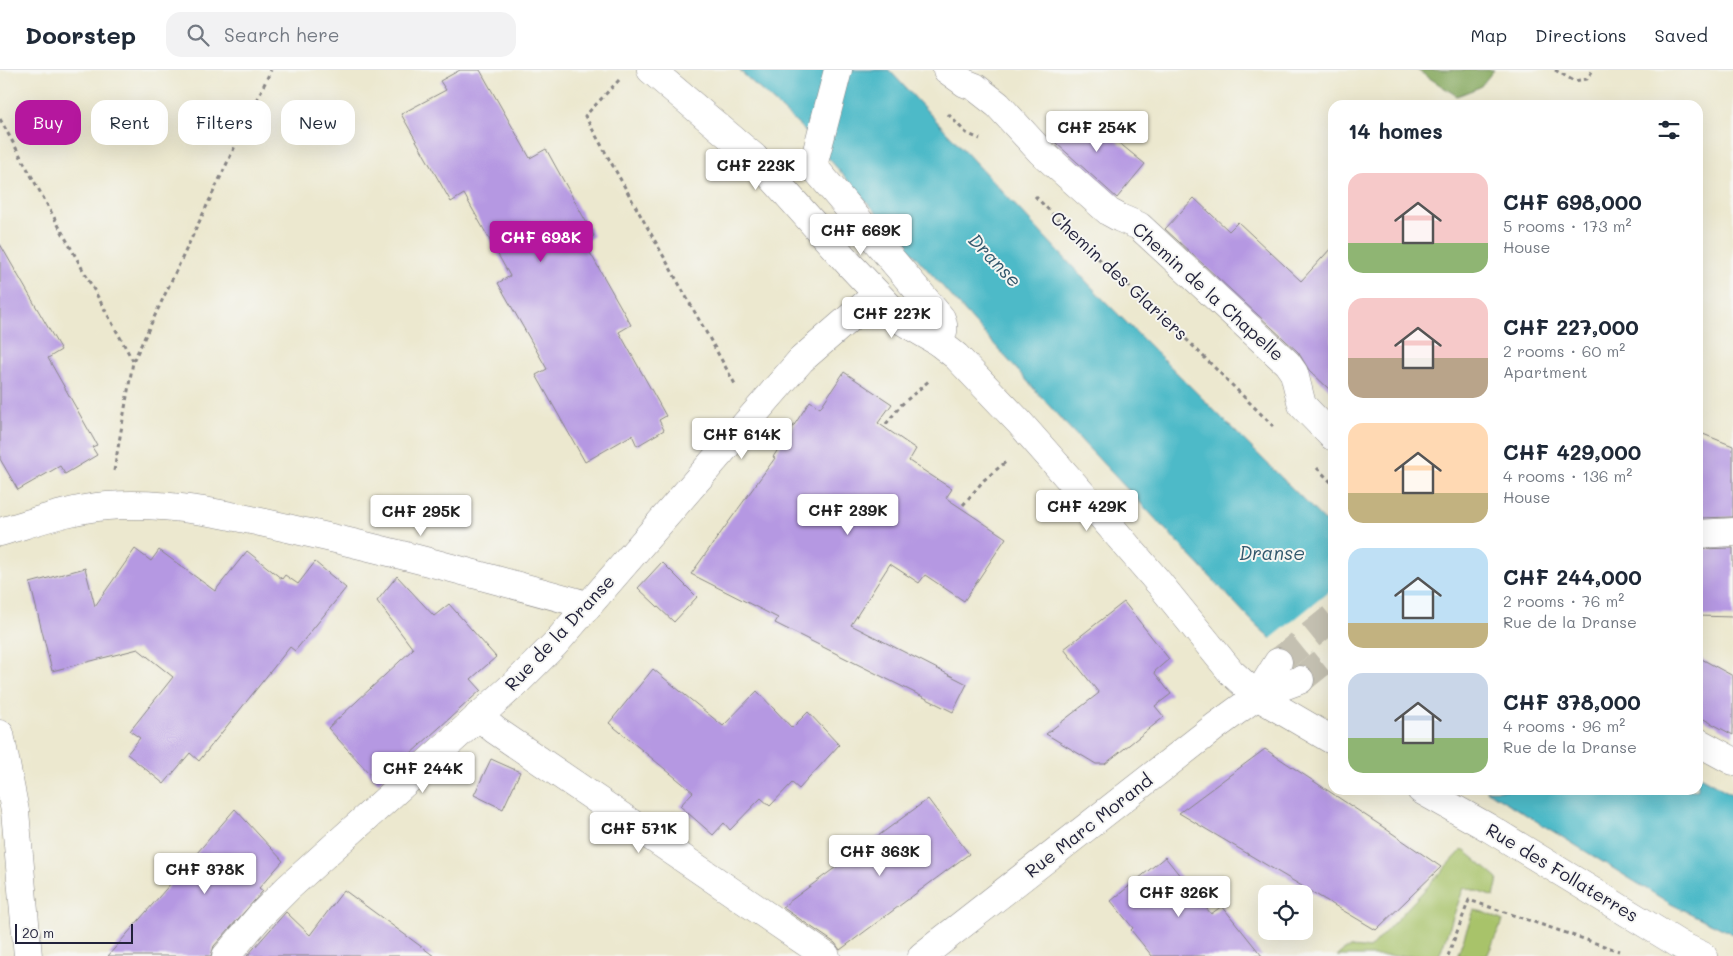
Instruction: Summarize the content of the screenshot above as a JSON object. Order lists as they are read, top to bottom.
{
  "streets": {
    "street": [
      "Chemin de la Chapelle",
      "Rue de la Dranse",
      "Rue Marc Morand",
      "Rue des Follaterres"
    ],
    "path": ["Chemin des Glariers"]
  },
  "water": ["Dranse"],
  "scale_bar": "20 m",
  "page": {
    "header": "Doorstep",
    "search": "Search here",
    "nav": ["Map", "Directions", "Saved"],
    "chip": [
      "Buy",
      "Rent",
      "Filters",
      "New"
    ],
    "heading": "14 homes",
    "price": [
      "CHF 254K",
      "CHF 223K",
      "CHF 669K",
      "CHF 698K",
      "CHF 227K",
      "CHF 614K",
      "CHF 429K",
      "CHF 239K",
      "CHF 295K",
      "CHF 244K",
      "CHF 571K",
      "CHF 363K",
      "CHF 378K",
      "CHF 326K"
    ],
    "list": [
      {
        "name": "CHF 698,000",
        "note": "5 rooms · 173 m² · House"
      },
      {
        "name": "CHF 227,000",
        "note": "2 rooms · 60 m² · Apartment"
      },
      {
        "name": "CHF 429,000",
        "note": "4 rooms · 136 m² · House"
      },
      {
        "name": "CHF 244,000",
        "note": "2 rooms · 76 m² · Rue de la Dranse"
      },
      {
        "name": "CHF 378,000",
        "note": "4 rooms · 96 m² · Rue de la Dranse"
      }
    ],
    "scale": "20 m"
  }
}
